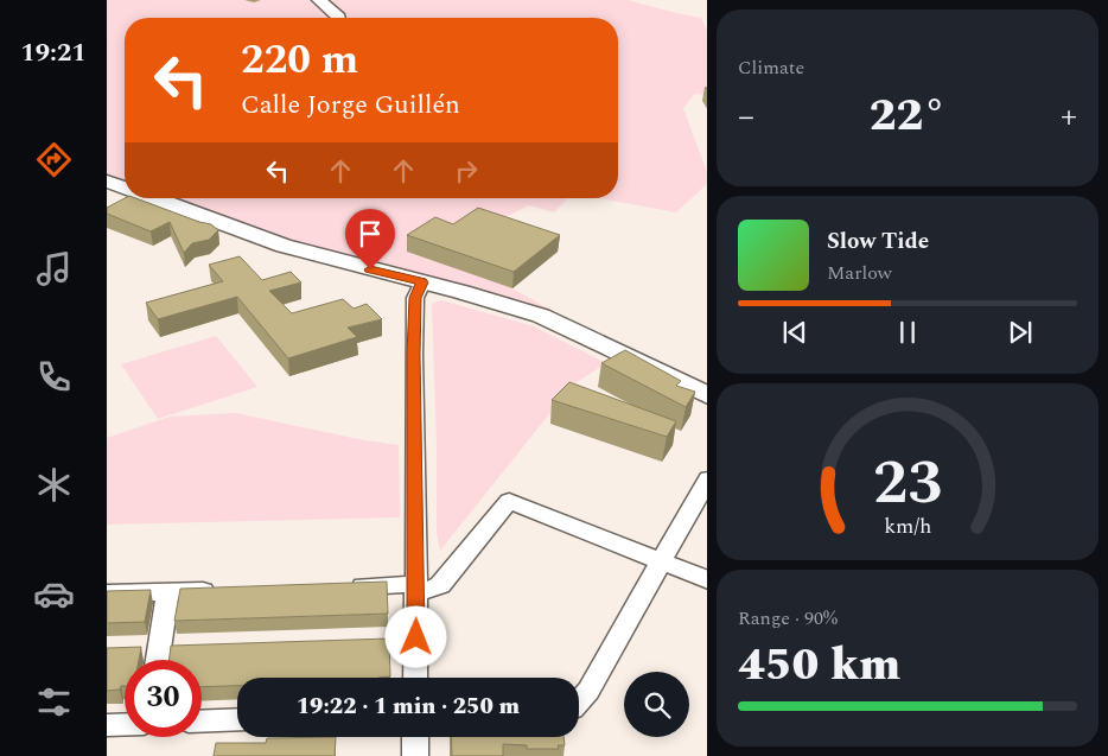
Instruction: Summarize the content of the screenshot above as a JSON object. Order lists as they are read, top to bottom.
{
  "page": {
    "tabs": "19:21",
    "tile": [
      "Climate",
      ["Range · 90%", "450 km"]
    ],
    "turn": ["220 m", "Calle Jorge Guillén"],
    "heat": ["−", "22°", "+"],
    "song": ["Slow Tide", "Marlow"],
    "limit": "30",
    "trip": "19:22 · 1 min · 250 m",
    "gauge": ["23", "km/h"]
  }
}
